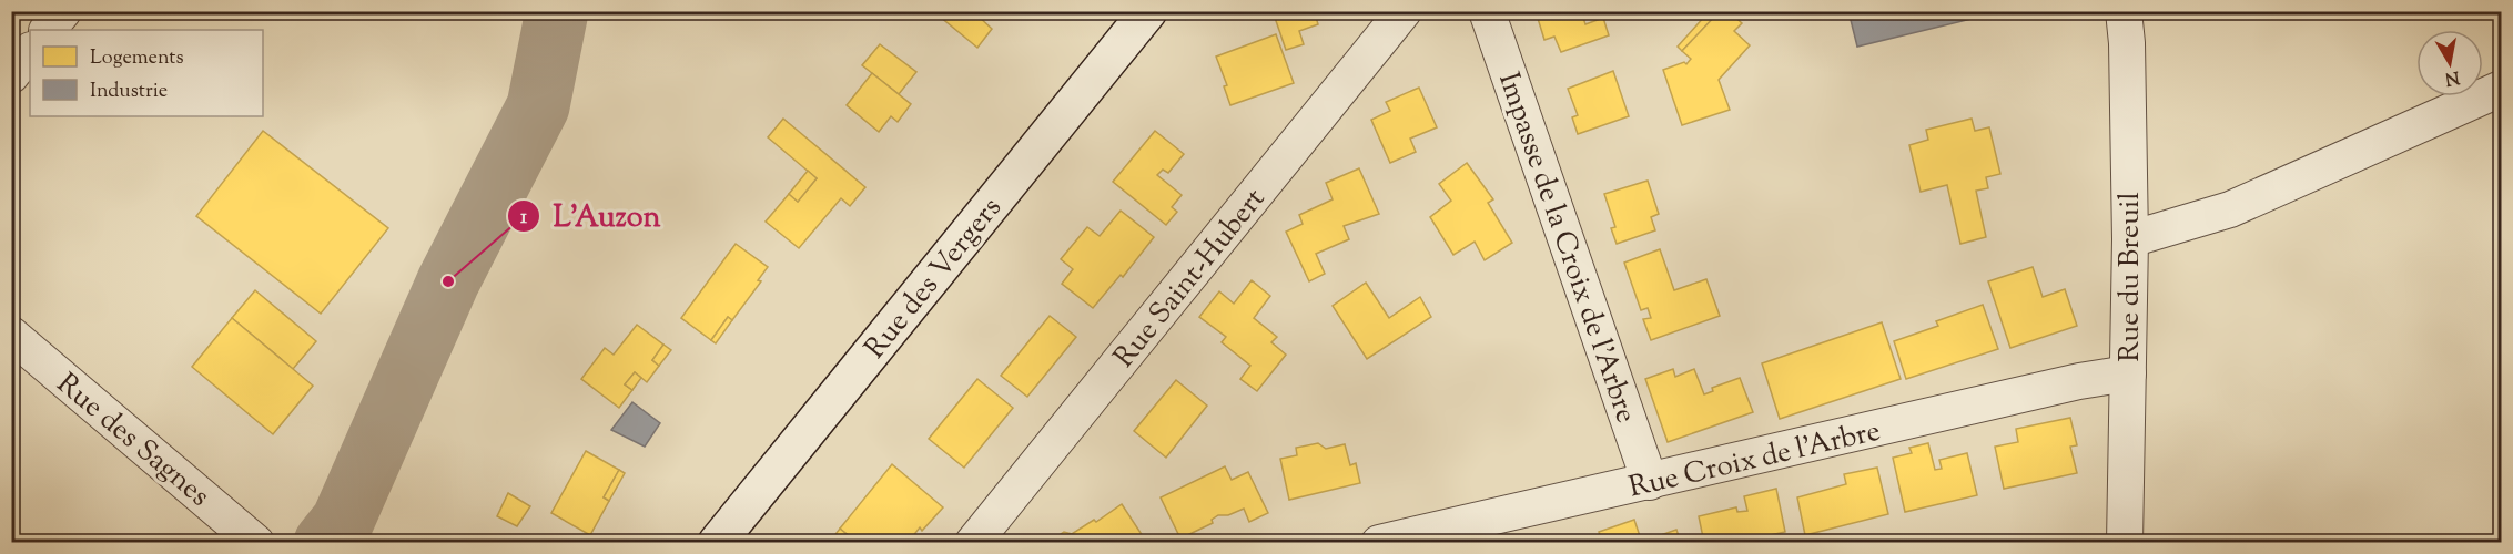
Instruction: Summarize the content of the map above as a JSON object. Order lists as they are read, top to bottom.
{
  "streets": {
    "main road": ["Rue des Vergers"],
    "street": [
      "Impasse de la Croix de l’Arbre",
      "Rue Saint-Hubert",
      "Rue du Breuil",
      "Rue des Sagnes",
      "Rue Croix de l'Arbre"
    ]
  },
  "crossings": [
    ["Impasse de la Croix de l’Arbre", "Rue Croix de l'Arbre"],
    ["Rue du Breuil", "Rue Croix de l'Arbre"]
  ],
  "places": ["L'Auzon"],
  "legend": ["Logements", "Industrie"],
  "north": "bottom"
}
